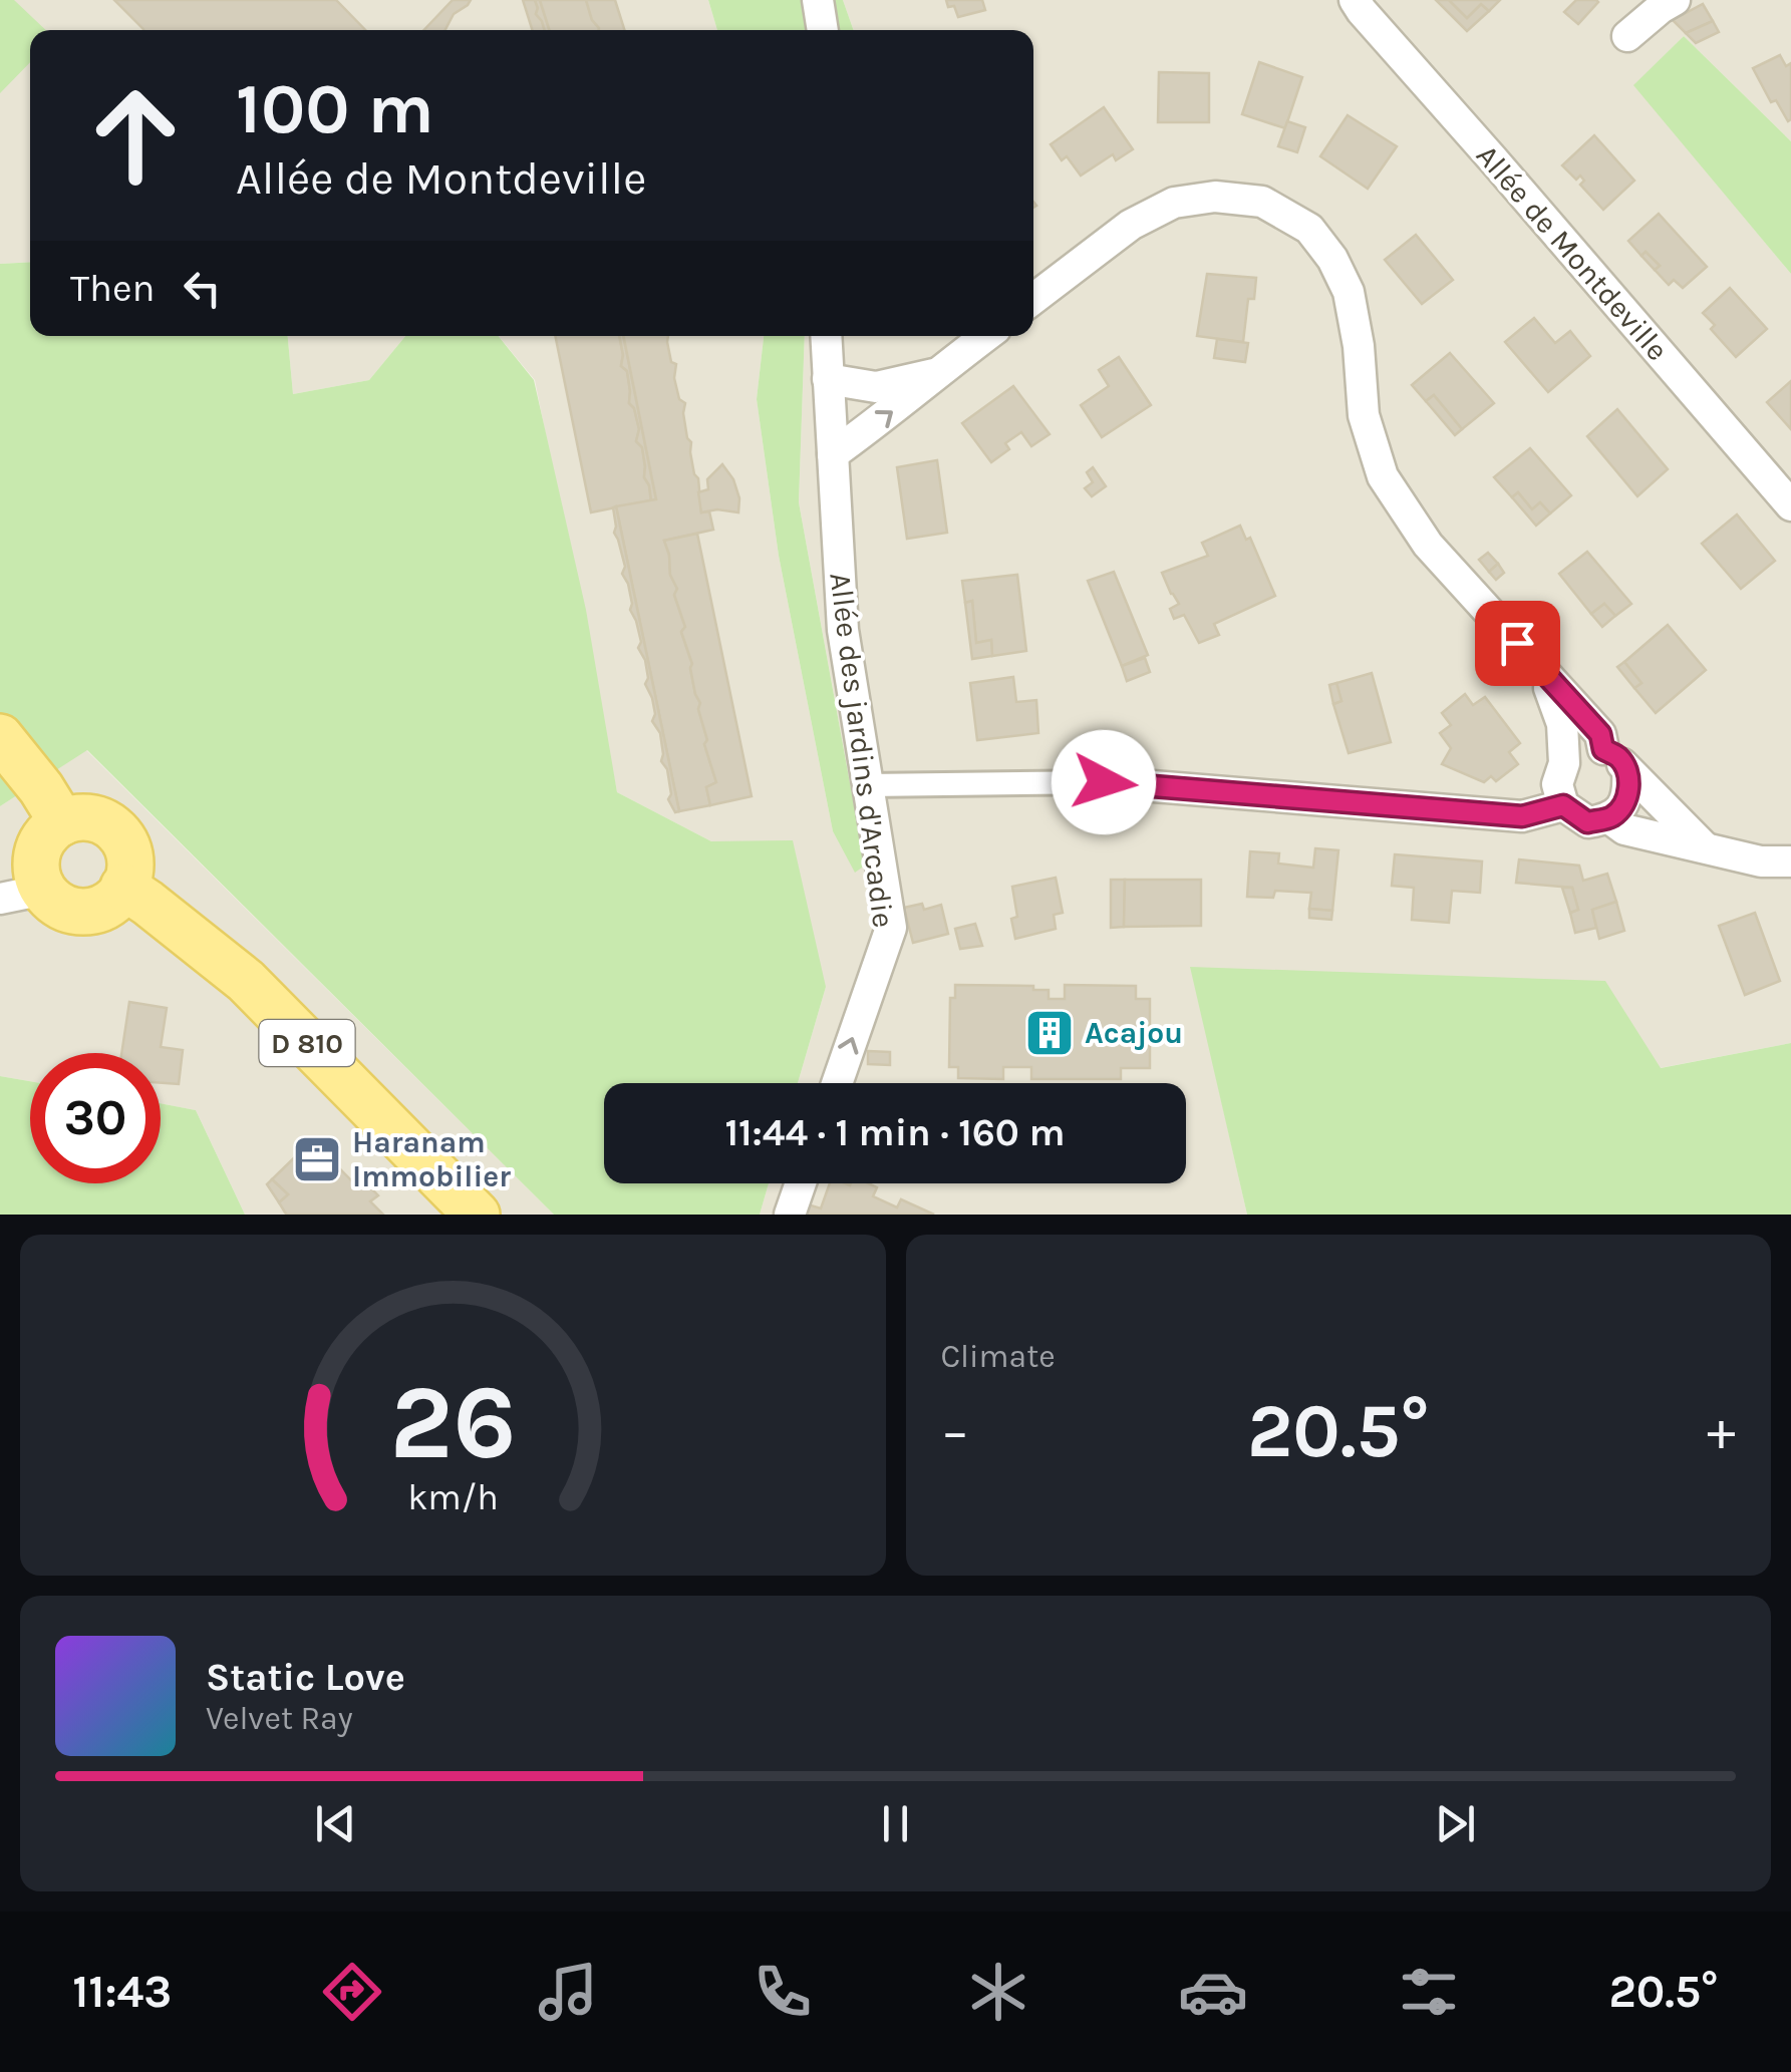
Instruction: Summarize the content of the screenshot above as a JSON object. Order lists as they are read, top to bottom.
{
  "streets": {
    "main road": ["D 810"],
    "street": ["Allée de Montdeville", "Allée des jardins d'Arcadie"]
  },
  "one_way": ["Allée des jardins d'Arcadie"],
  "places": {
    "building": ["Acajou"],
    "office": ["Haranam Immobilier"]
  },
  "page": {
    "turn": ["100 m", "Allée de Montdeville"],
    "then": "Then",
    "limit": "30",
    "trip": "11:44 · 1 min · 160 m",
    "tile": "Climate",
    "heat": ["−", "20.5°", "+"],
    "song": ["Static Love", "Velvet Ray"],
    "tabs": ["11:43", "20.5°"],
    "gauge": ["26", "km/h"]
  }
}
